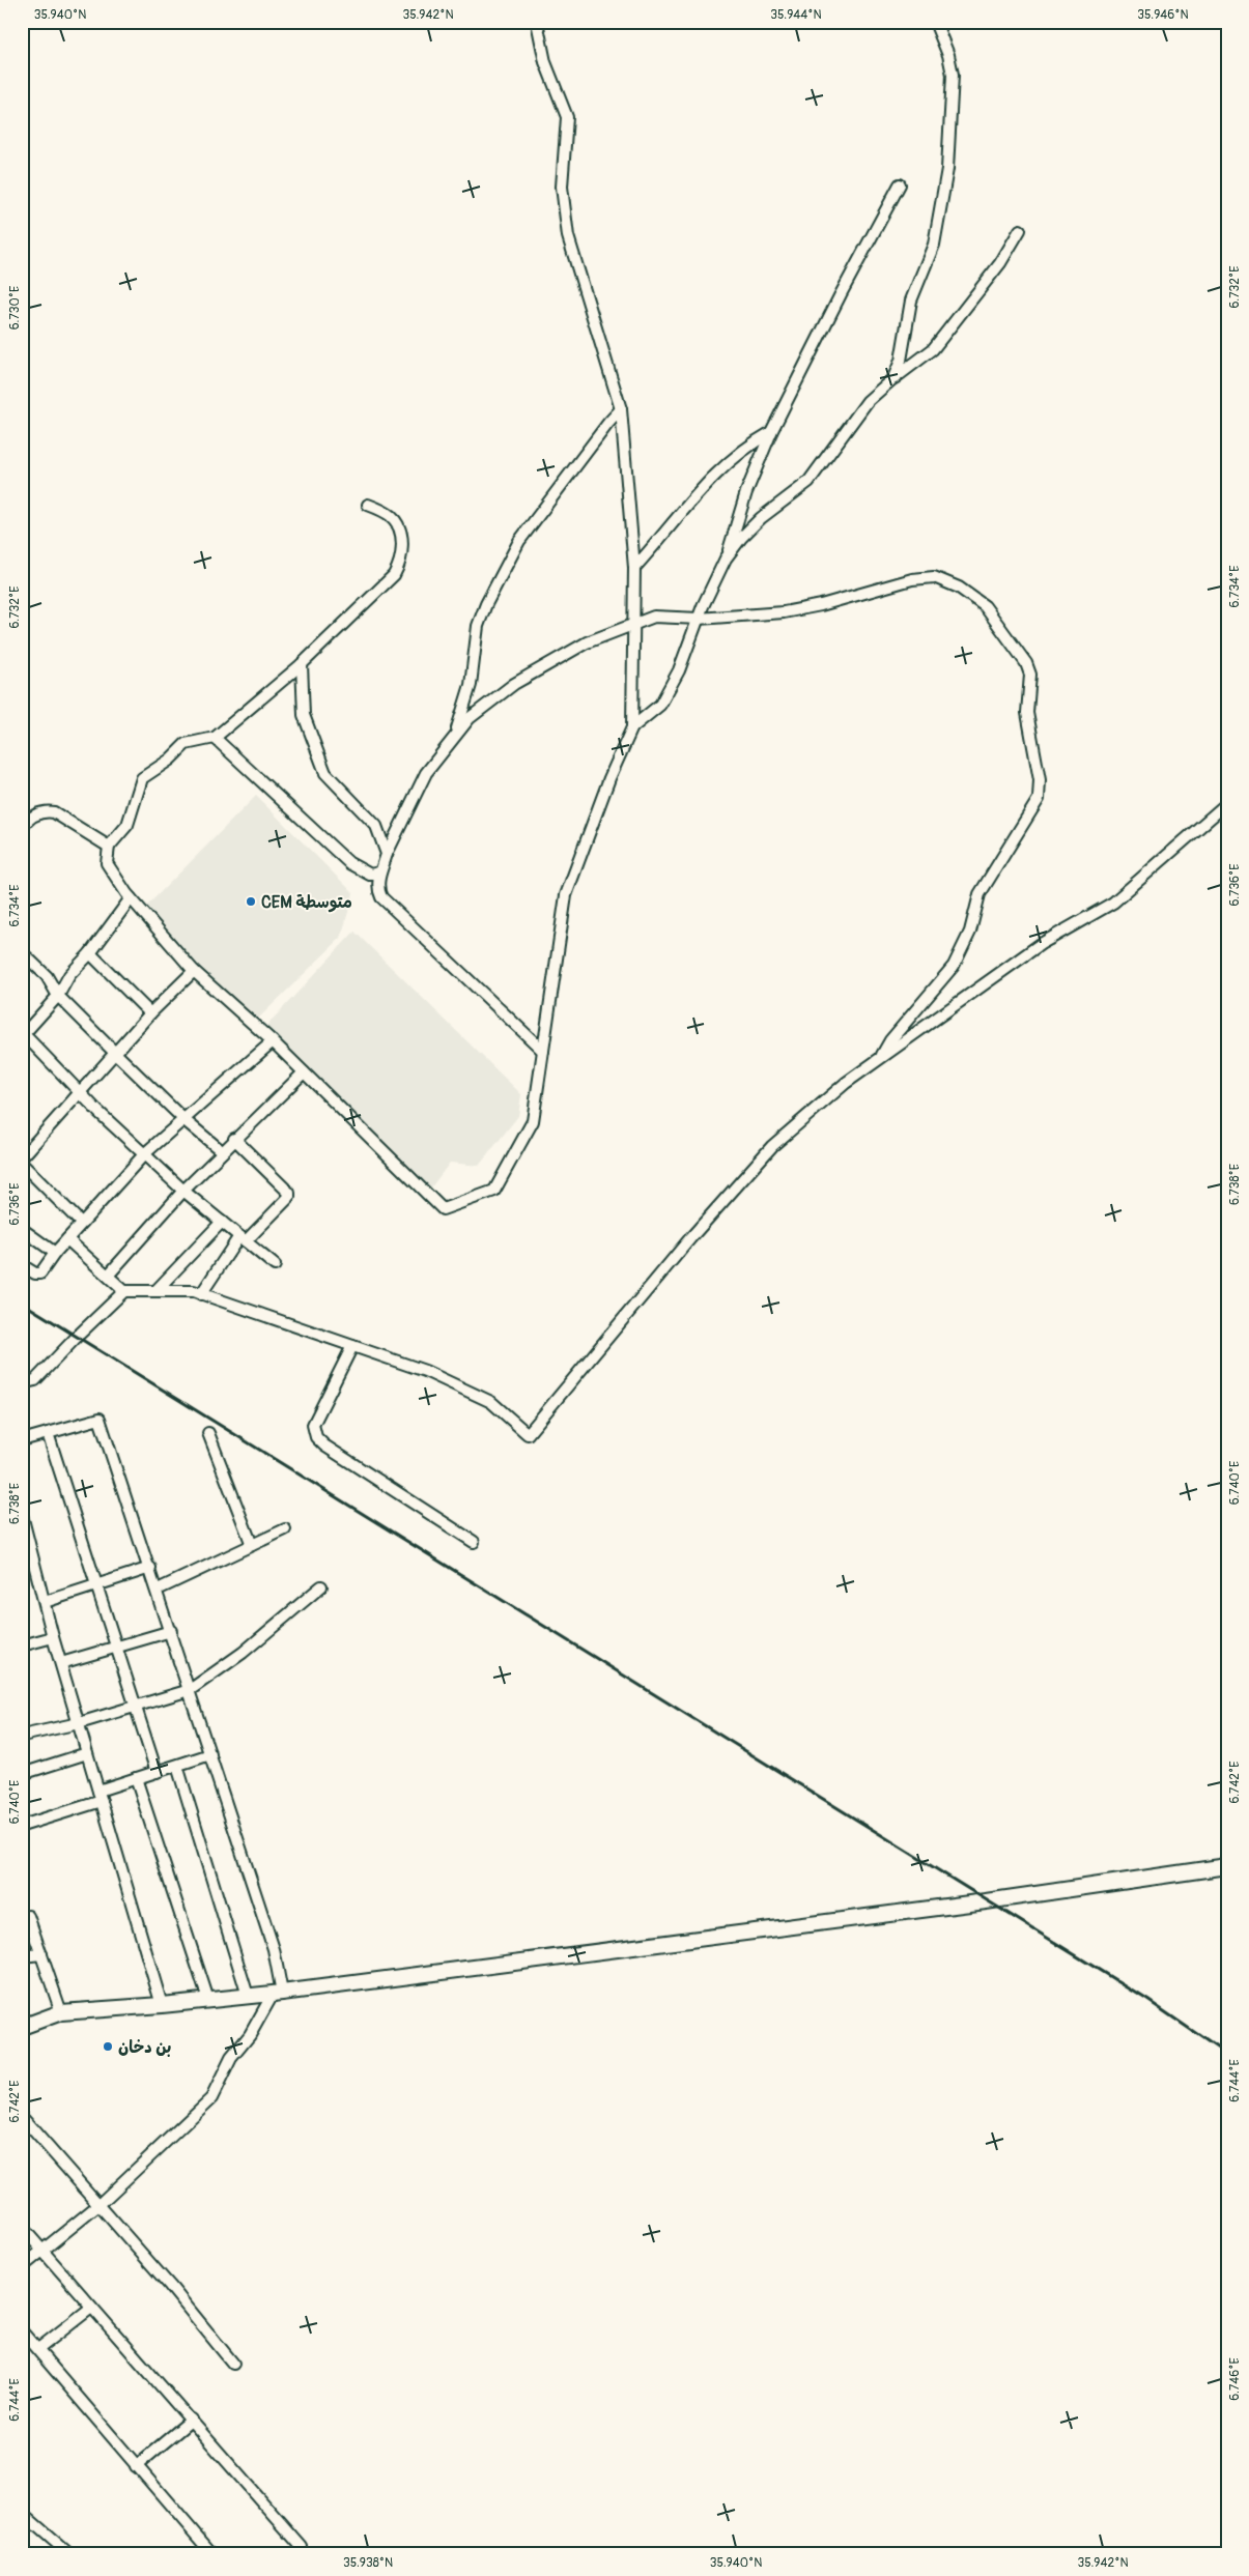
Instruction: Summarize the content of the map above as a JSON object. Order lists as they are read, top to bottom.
{
  "places": ["CEM متوسطة", "بن دخان"],
  "coordinates": [
    "35.940°N",
    "35.942°N",
    "35.944°N",
    "35.946°N",
    "6.732°E",
    "6.730°E",
    "6.734°E",
    "6.736°E",
    "6.738°E",
    "6.740°E",
    "6.742°E",
    "6.744°E",
    "6.746°E",
    "35.938°N"
  ]
}
